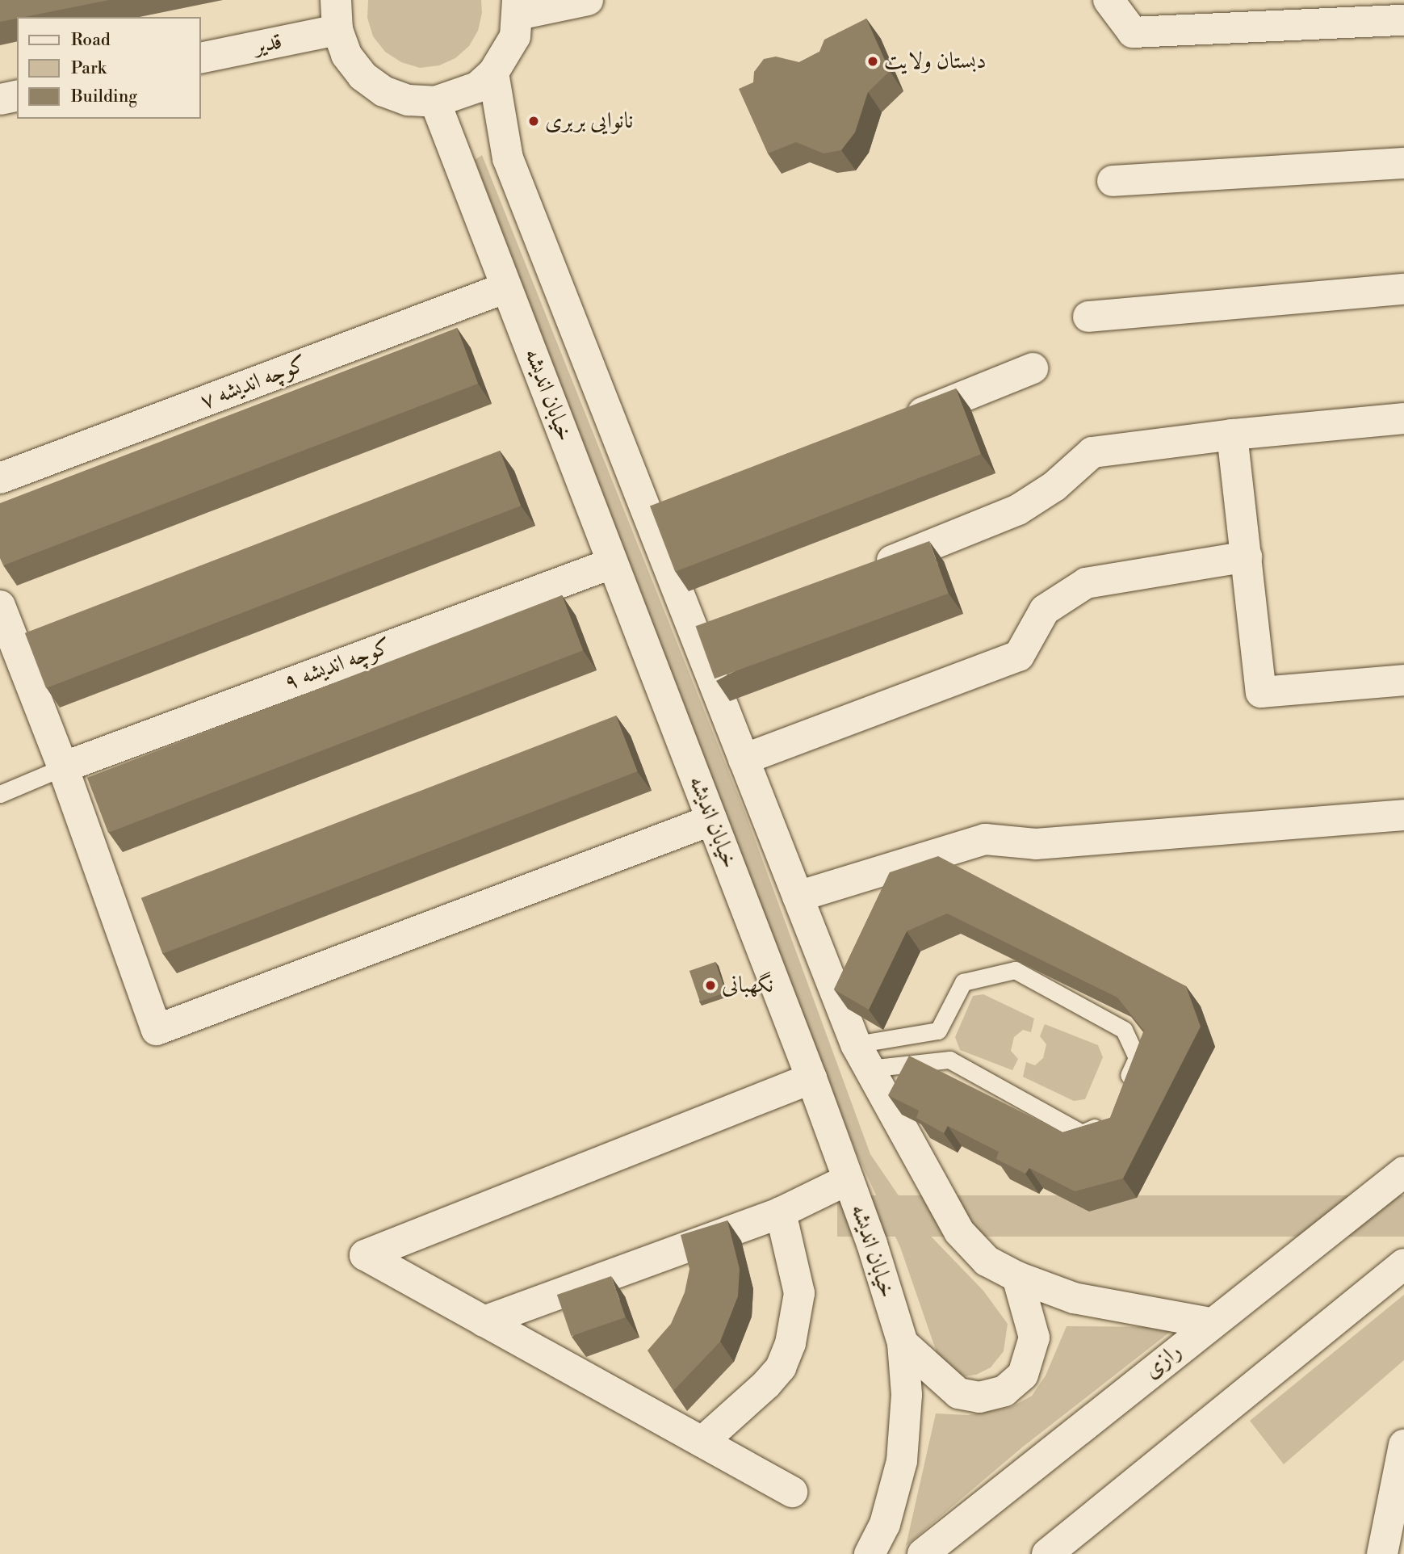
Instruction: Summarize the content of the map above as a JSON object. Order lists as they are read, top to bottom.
{
  "streets": {
    "street": [
      "قدیر",
      "کوچه اندیشه ۷",
      "خیابان اندیشه",
      "کوچه اندیشه ۹",
      "رازی"
    ]
  },
  "crossings": [
    ["کوچه اندیشه ۷", "خیابان اندیشه"],
    ["خیابان اندیشه", "کوچه اندیشه ۹"]
  ],
  "places": ["دبستان ولایت", "نانوایی بربری", "نگهبانی"],
  "legend": ["Road", "Park", "Building"]
}
